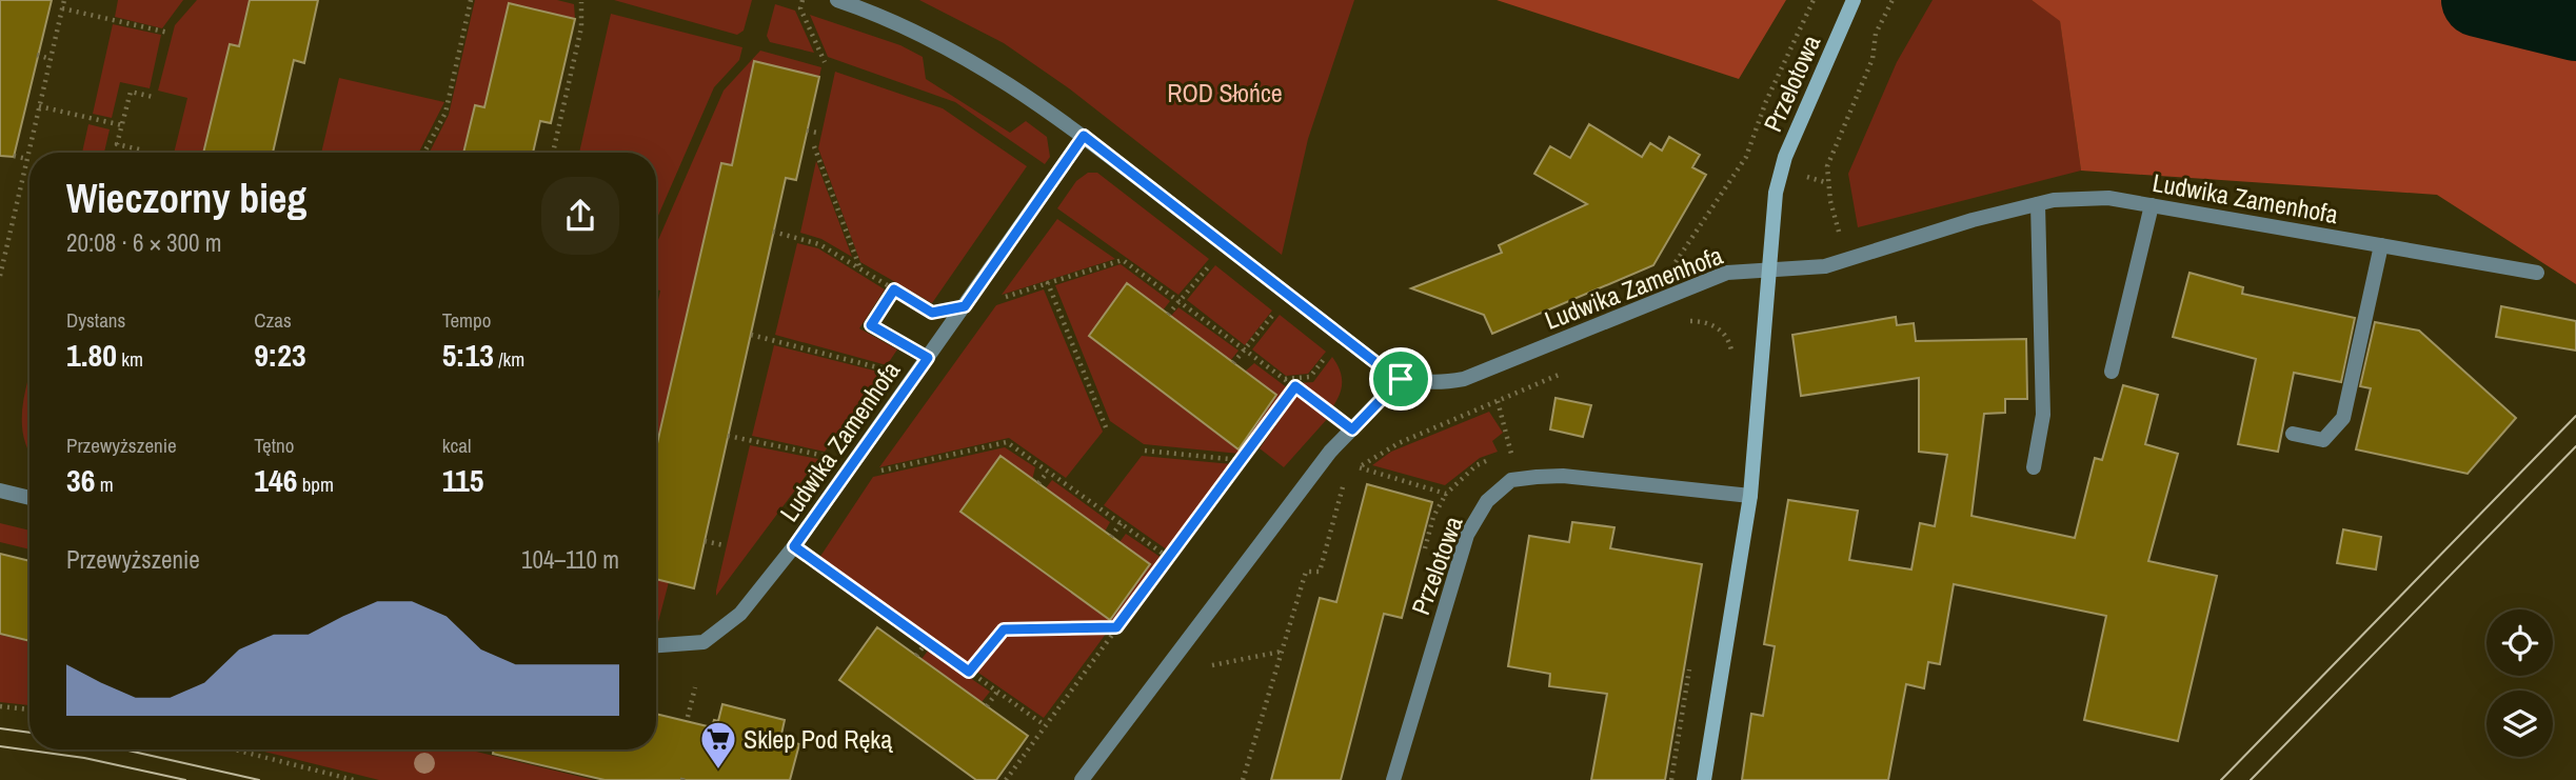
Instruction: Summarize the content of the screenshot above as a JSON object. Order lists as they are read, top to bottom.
{
  "streets": {
    "street": ["Przelotowa", "Ludwika Zamenhofa"]
  },
  "crossings": [
    ["Przelotowa", "Ludwika Zamenhofa"]
  ],
  "parks": ["ROD Słońce"],
  "places": {
    "supermarket": ["Sklep Pod Ręką"]
  },
  "page": {
    "heading": ["Wieczorny bieg", "20:08 · 6 × 300 m"],
    "stats": [
      ["Dystans", "1.80 km"],
      ["Czas", "9:23"],
      ["Tempo", "5:13 /km"],
      ["Przewyższenie", "36 m"],
      ["Tętno", "146 bpm"],
      ["kcal", "115"]
    ],
    "chart": ["Przewyższenie", "104–110 m"]
  }
}
